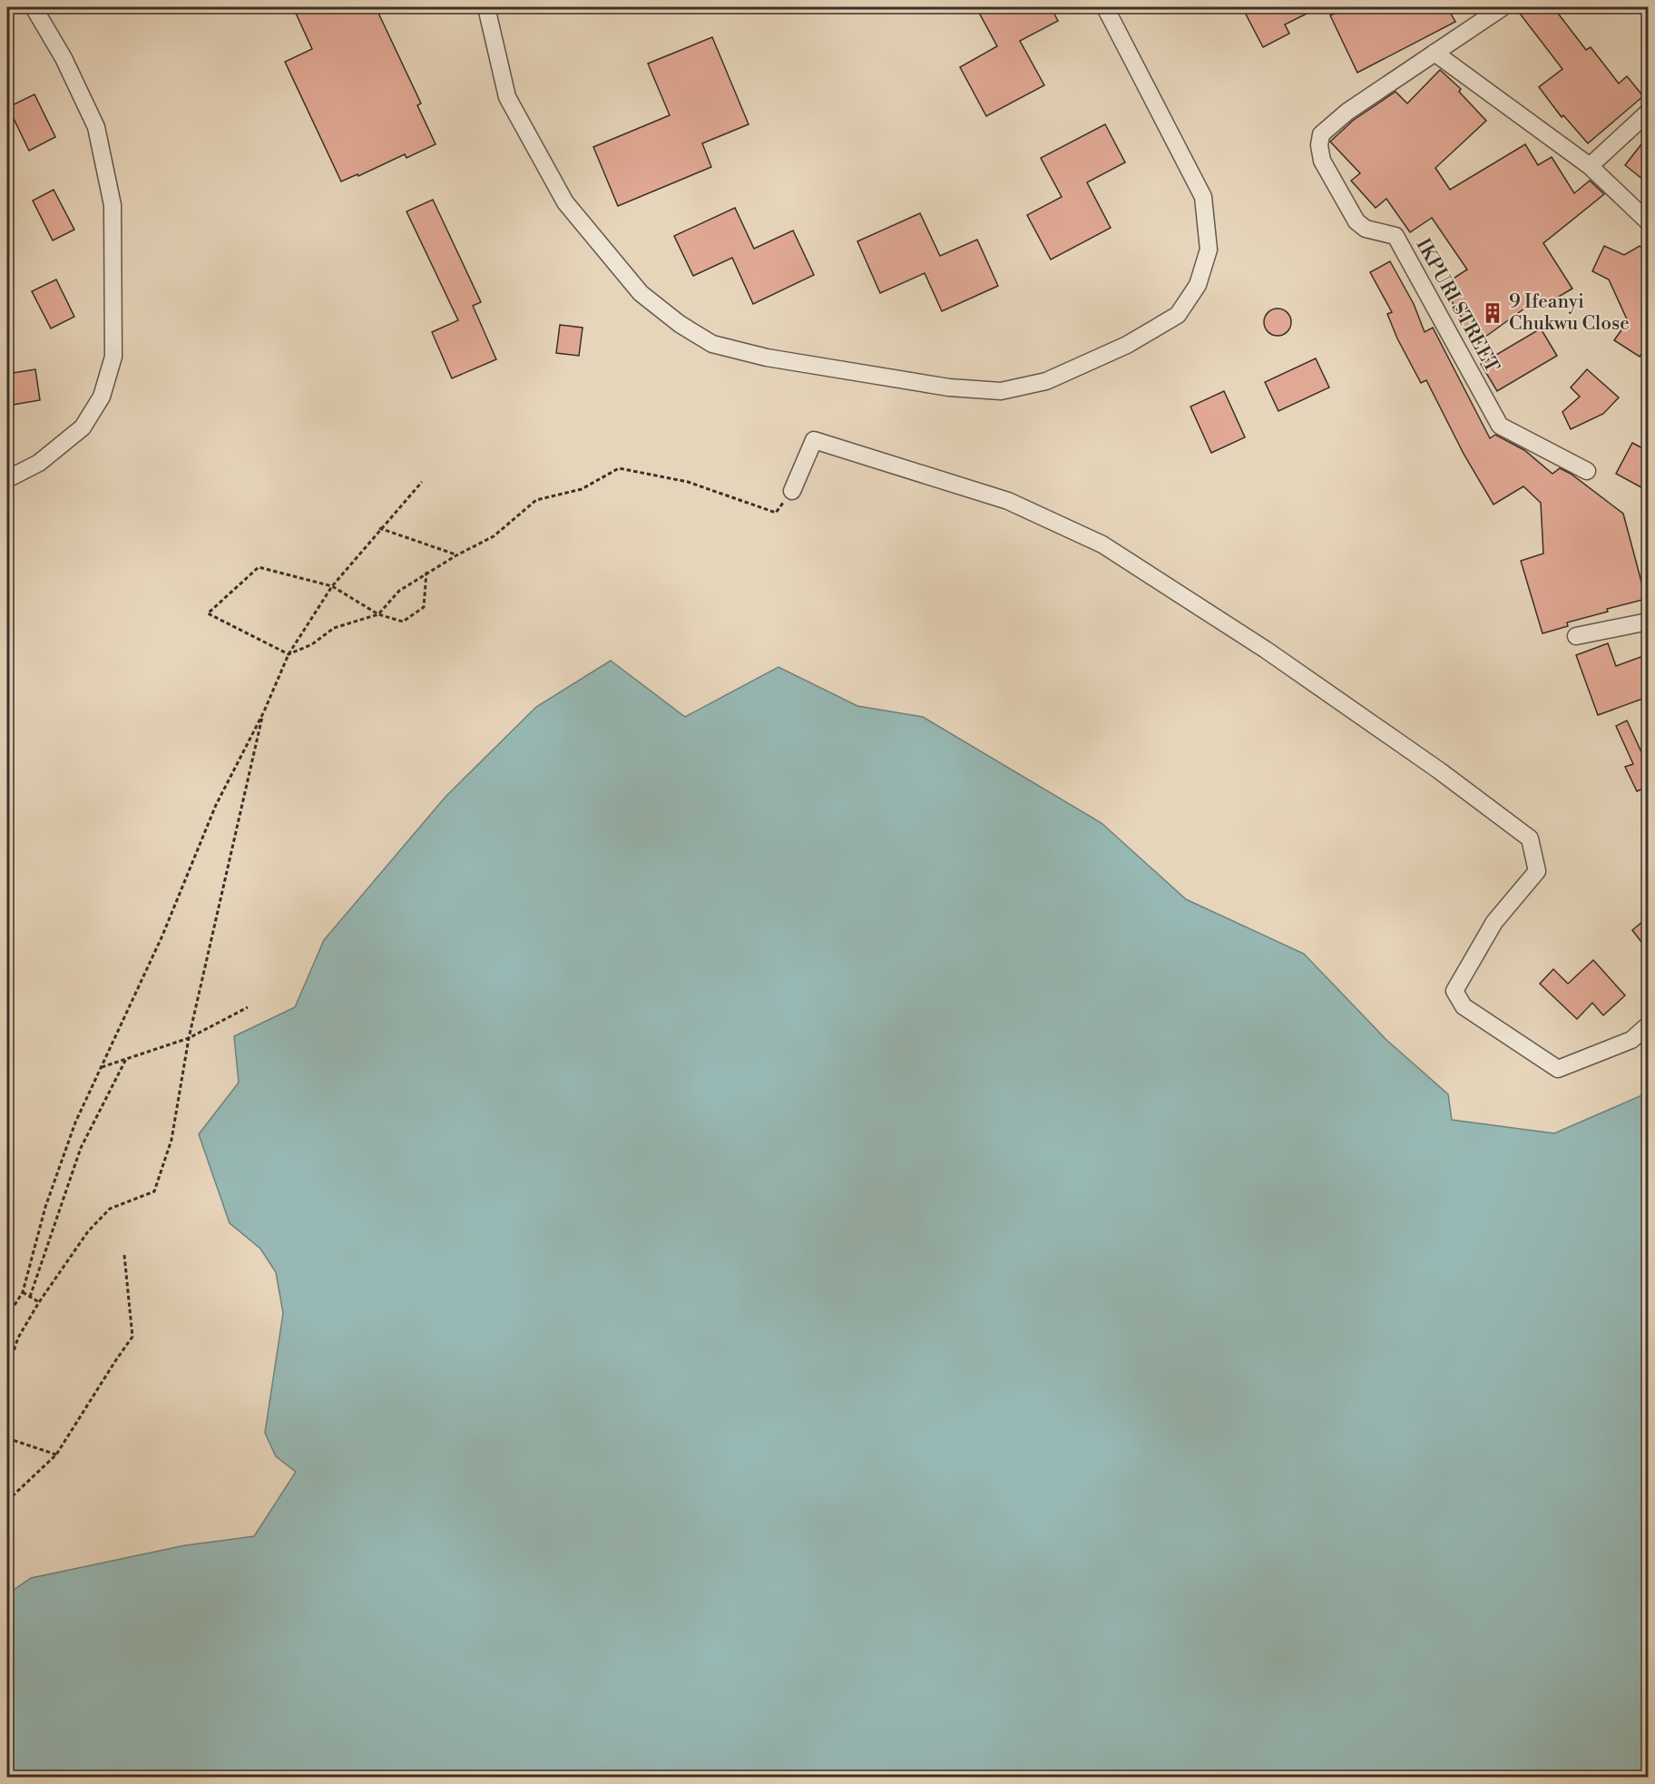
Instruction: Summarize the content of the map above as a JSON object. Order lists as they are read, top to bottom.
{
  "streets": {
    "street": ["IKPURI STREET"]
  },
  "places": {
    "building": ["9 Ifeanyi Chukwu Close"]
  }
}
